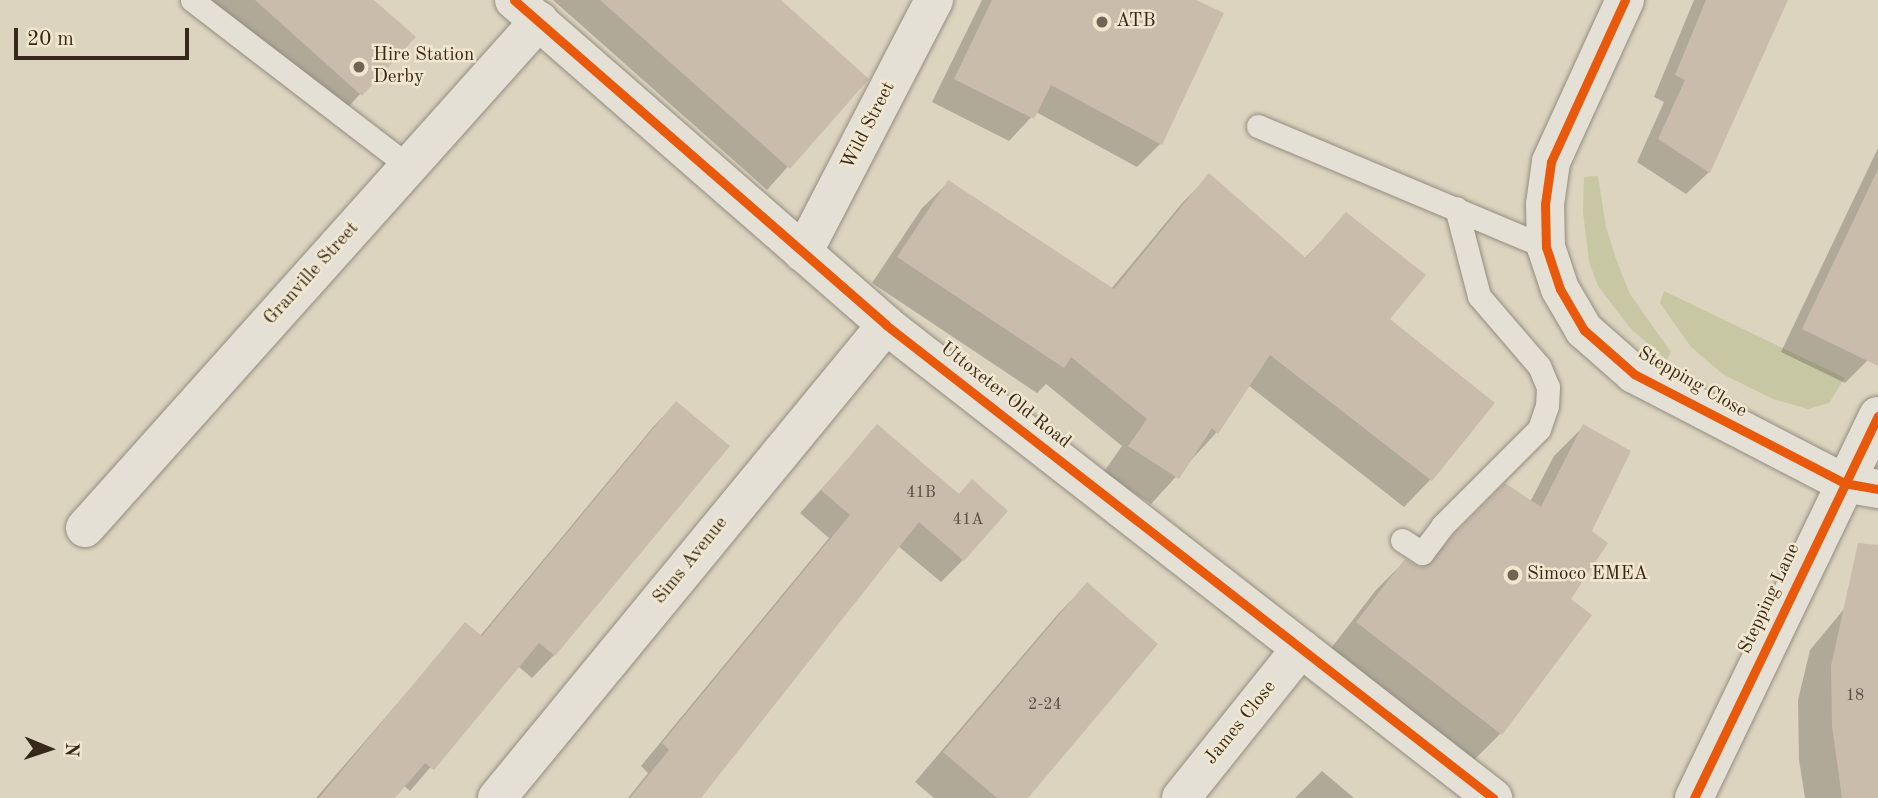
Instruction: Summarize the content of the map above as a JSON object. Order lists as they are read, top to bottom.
{
  "streets": {
    "street": [
      "Wild Street",
      "Granville Street",
      "Stepping Close",
      "Uttoxeter Old Road",
      "Sims Avenue",
      "Stepping Lane",
      "James Close"
    ]
  },
  "crossings": [
    ["Wild Street", "Uttoxeter Old Road"],
    ["Granville Street", "Uttoxeter Old Road"],
    ["Stepping Close", "Stepping Lane"],
    ["Uttoxeter Old Road", "Sims Avenue"],
    ["Uttoxeter Old Road", "James Close"]
  ],
  "places": ["ATB", "Hire Station Derby", "Simoco EMEA"],
  "house_numbers": [
    "41B",
    "41A",
    "18",
    "2-24"
  ],
  "scale_bar": "20 m",
  "north": "right"
}
